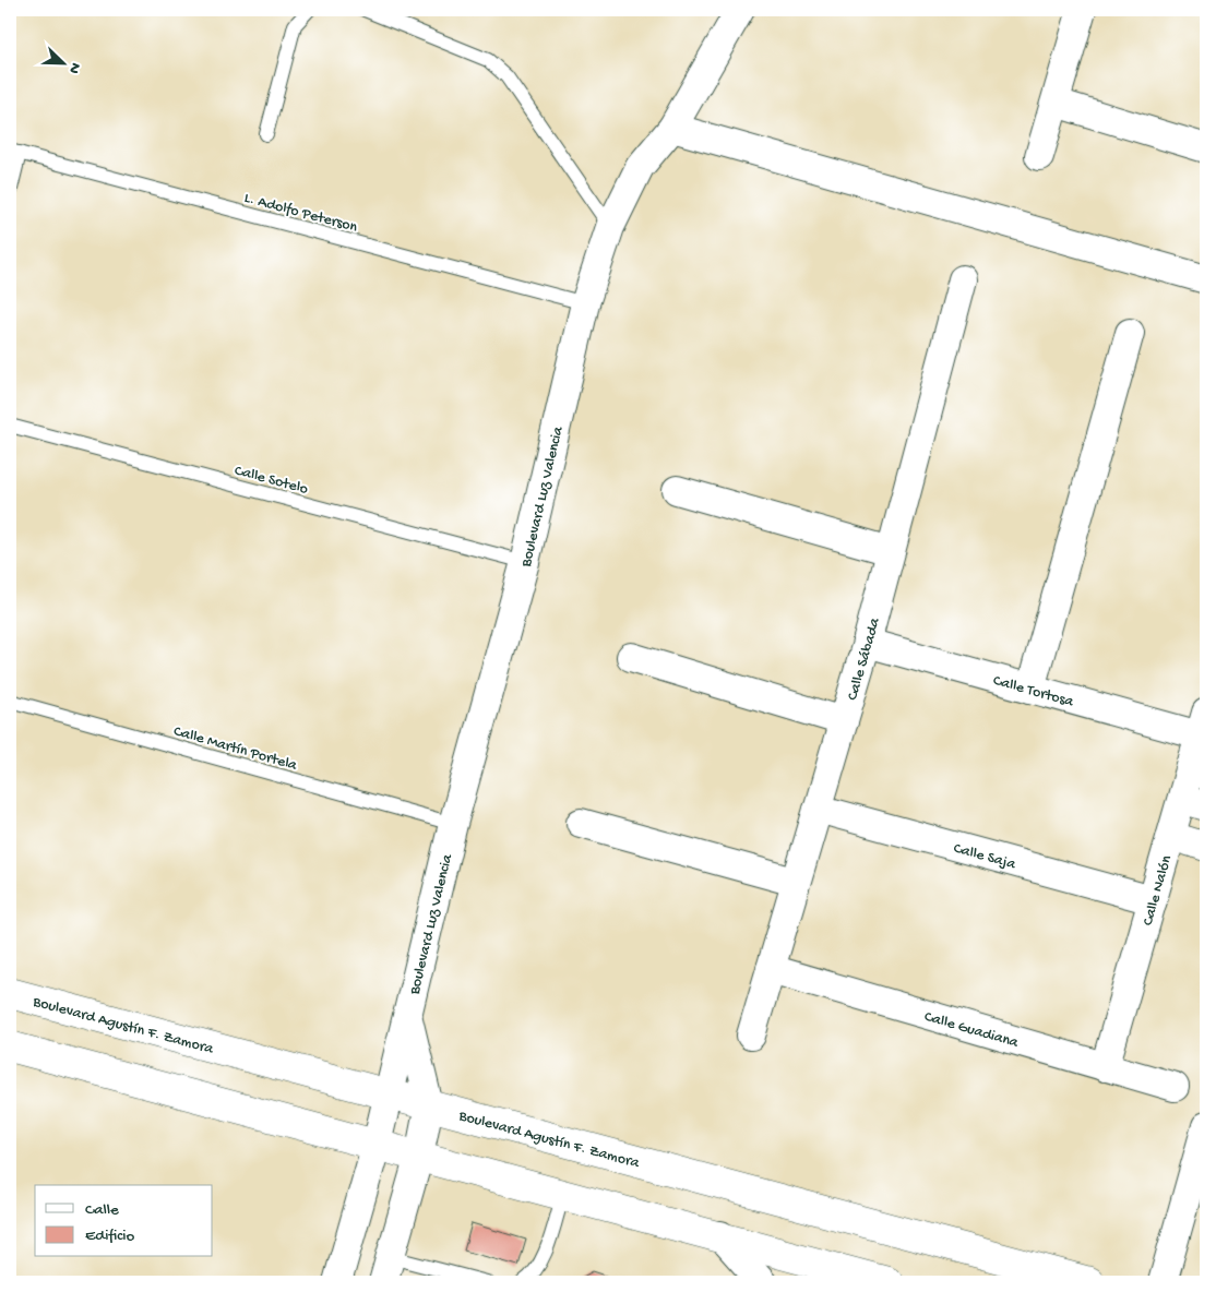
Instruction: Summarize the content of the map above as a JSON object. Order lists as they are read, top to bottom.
{
  "streets": {
    "street": [
      "Boulevard Luz Valencia",
      "Calle Sábada",
      "Calle Tortosa",
      "Calle Saja",
      "Calle Nalón",
      "Boulevard Agustín F. Zamora",
      "Calle Guadiana"
    ],
    "lane": ["L. Adolfo Peterson", "Calle Sotelo", "Calle Martín Portela"]
  },
  "crossings": [
    ["L. Adolfo Peterson", "Boulevard Luz Valencia"],
    ["Calle Sotelo", "Boulevard Luz Valencia"],
    ["Boulevard Luz Valencia", "Calle Martín Portela"],
    ["Boulevard Luz Valencia", "Boulevard Agustín F. Zamora"],
    ["Calle Sábada", "Calle Tortosa"],
    ["Calle Sábada", "Calle Saja"],
    ["Calle Sábada", "Calle Guadiana"],
    ["Calle Tortosa", "Calle Nalón"],
    ["Calle Saja", "Calle Nalón"],
    ["Calle Nalón", "Calle Guadiana"]
  ],
  "legend": ["Calle", "Edificio"],
  "north": "bottom right"
}
